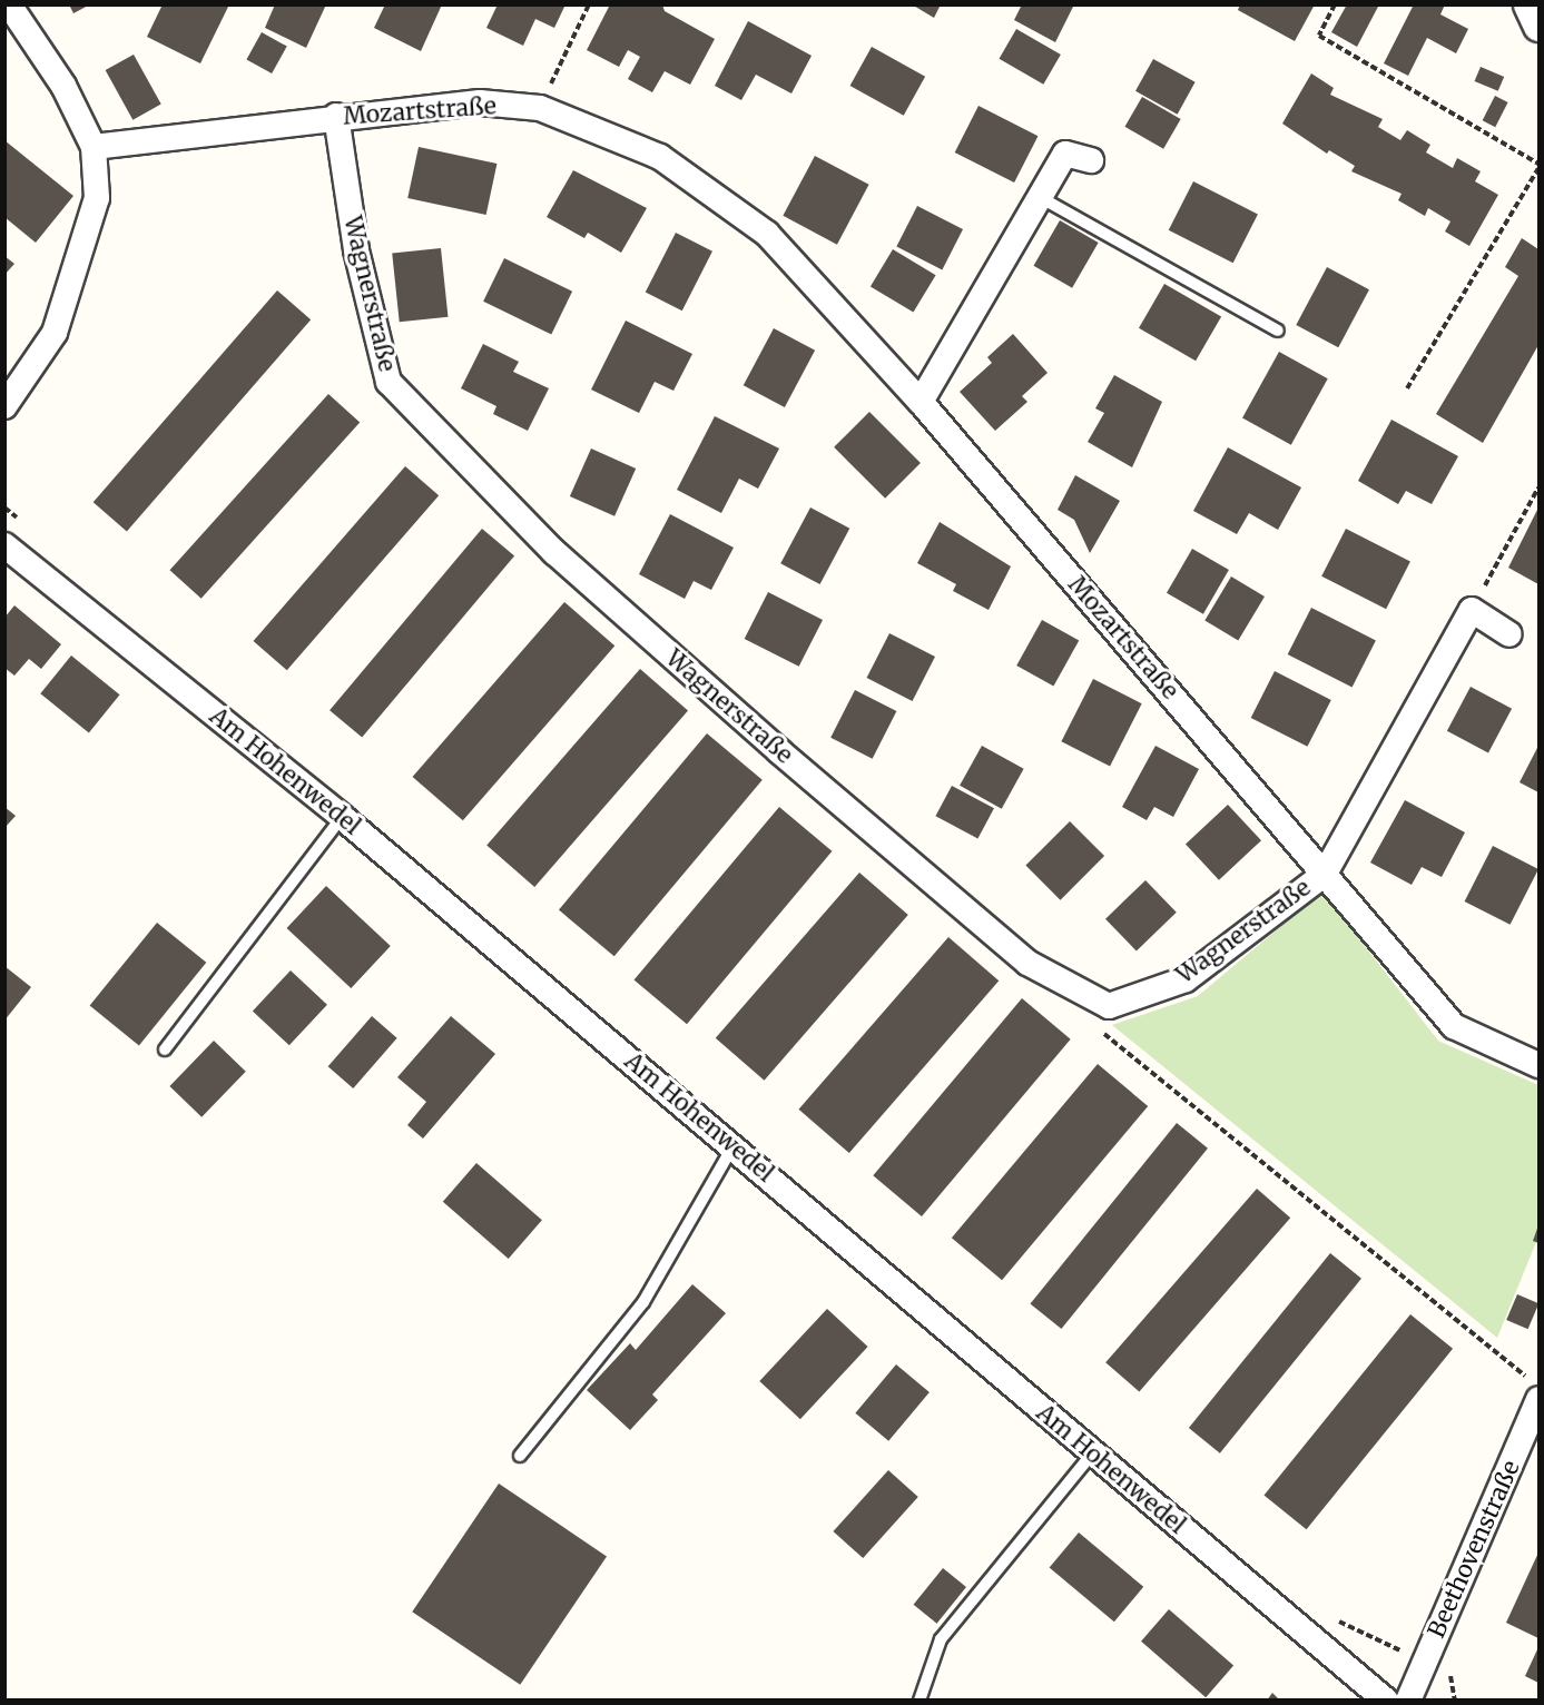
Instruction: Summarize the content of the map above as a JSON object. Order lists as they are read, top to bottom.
{
  "streets": {
    "street": [
      "Mozartstraße",
      "Wagnerstraße",
      "Am Hohenwedel",
      "Beethovenstraße"
    ]
  },
  "crossings": [
    ["Mozartstraße", "Wagnerstraße"]
  ]
}
